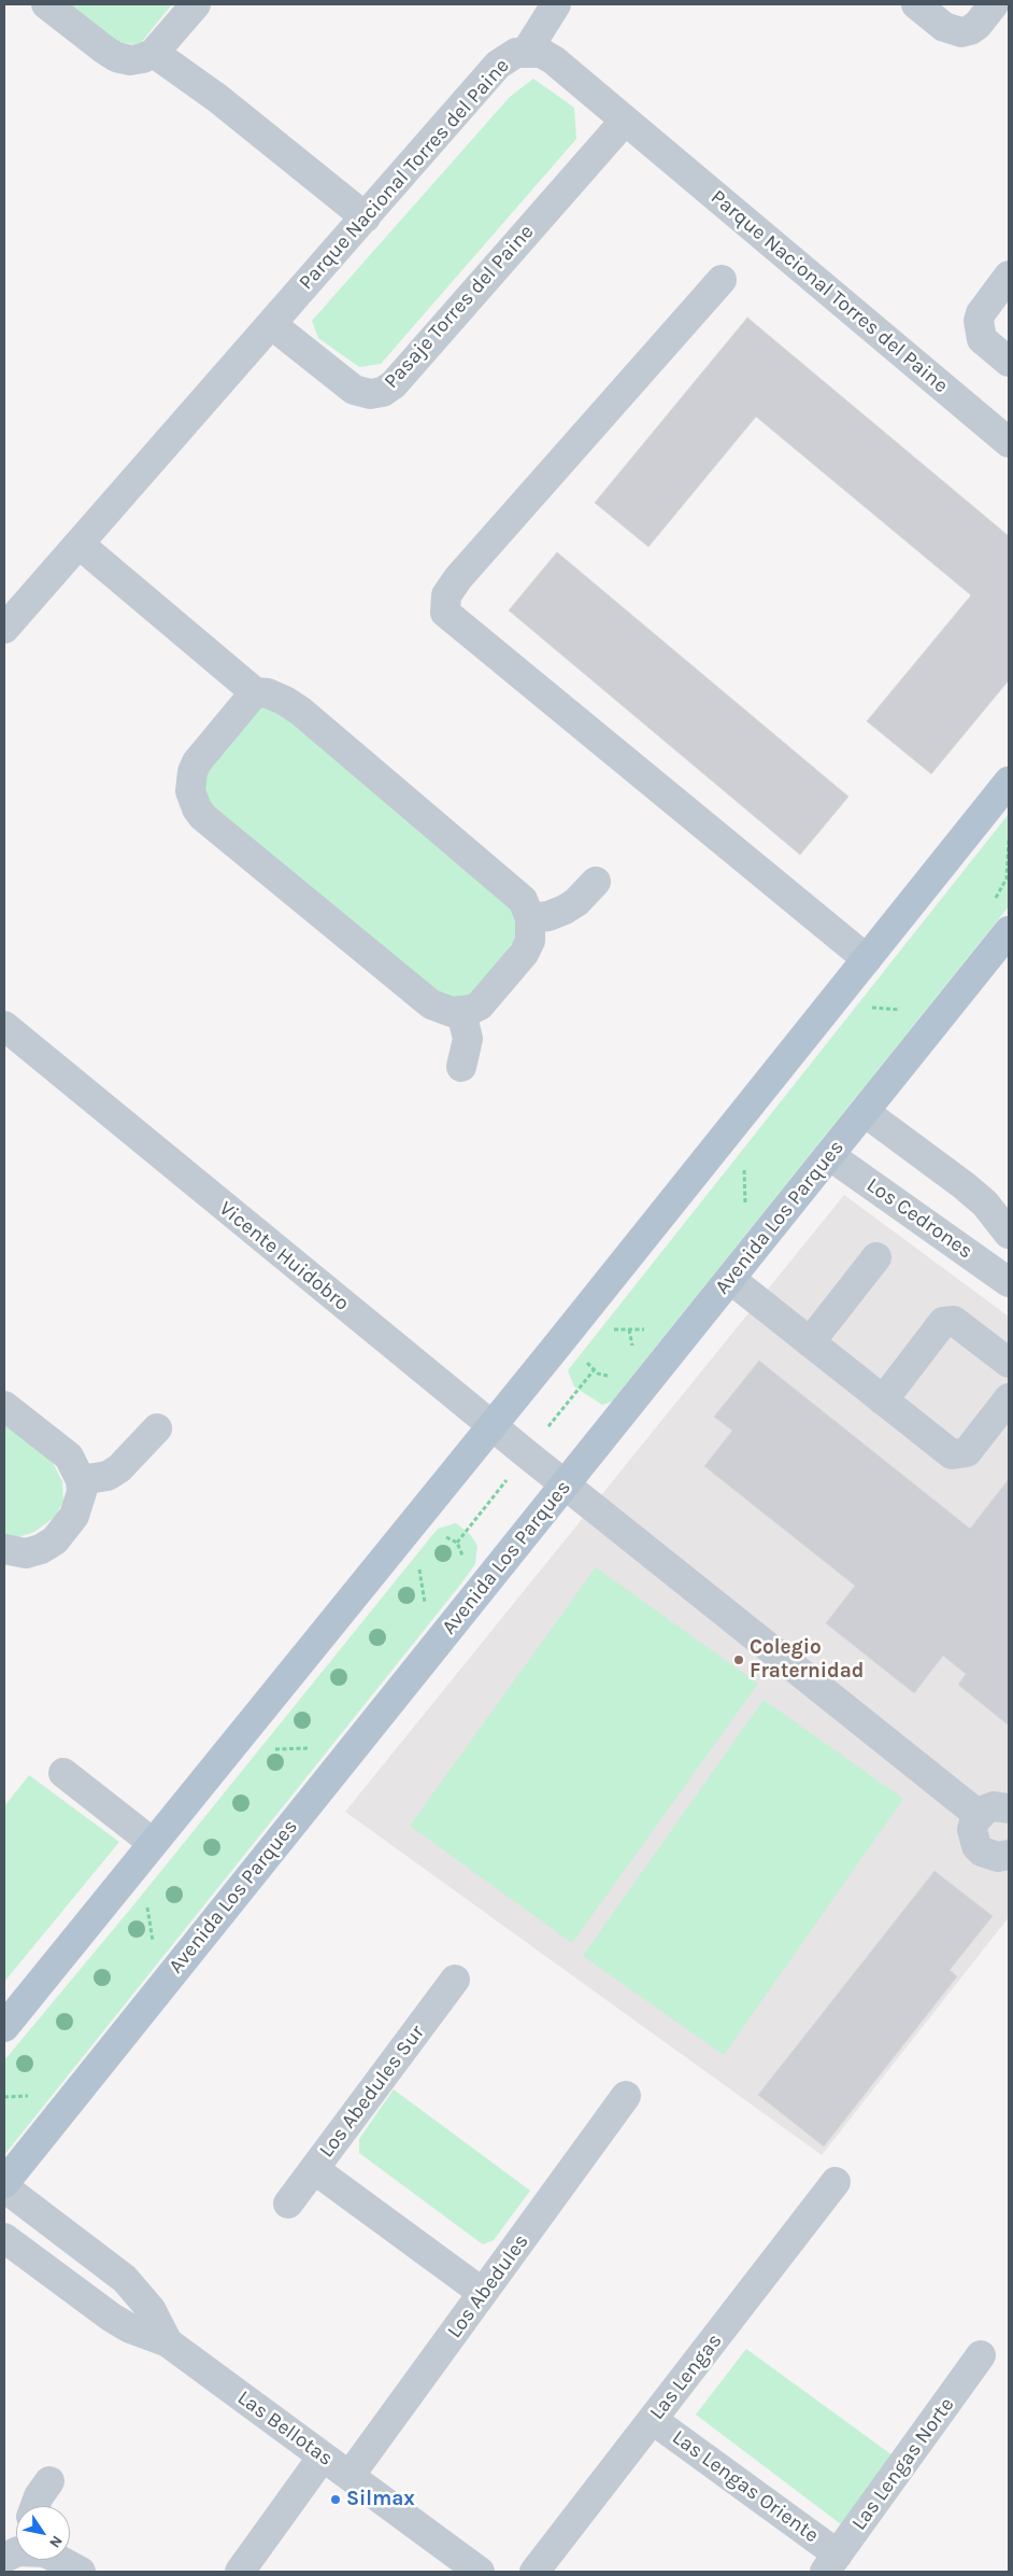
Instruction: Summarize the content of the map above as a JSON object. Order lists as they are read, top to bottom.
{
  "streets": {
    "main road": ["Avenida Los Parques"],
    "street": [
      "Parque Nacional Torres del Paine",
      "Pasaje Torres del Paine",
      "Los Cedrones",
      "Vicente Huidobro",
      "Los Abedules Sur",
      "Los Abedules",
      "Las Lengas",
      "Las Bellotas",
      "Las Lengas Norte",
      "Las Lengas Oriente"
    ]
  },
  "crossings": [
    ["Parque Nacional Torres del Paine", "Pasaje Torres del Paine"],
    ["Avenida Los Parques", "Los Cedrones"],
    ["Avenida Los Parques", "Vicente Huidobro"],
    ["Avenida Los Parques", "Las Bellotas"],
    ["Los Abedules", "Las Bellotas"],
    ["Las Lengas", "Las Lengas Oriente"],
    ["Las Lengas Norte", "Las Lengas Oriente"]
  ],
  "places": ["Colegio Fraternidad", "Silmax"],
  "north": "bottom right"
}
